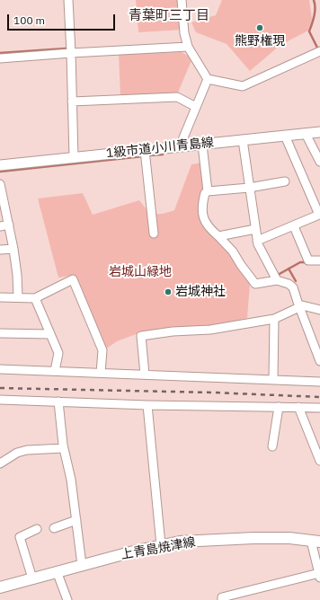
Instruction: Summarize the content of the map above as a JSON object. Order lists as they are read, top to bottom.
{
  "streets": {
    "main road": ["上青島焼津線"],
    "street": ["1級市道小川青島線"]
  },
  "districts": ["青葉町三丁目"],
  "parks": ["岩城山緑地"],
  "places": ["熊野権現", "岩城神社"],
  "scale_bar": "100 m"
}
